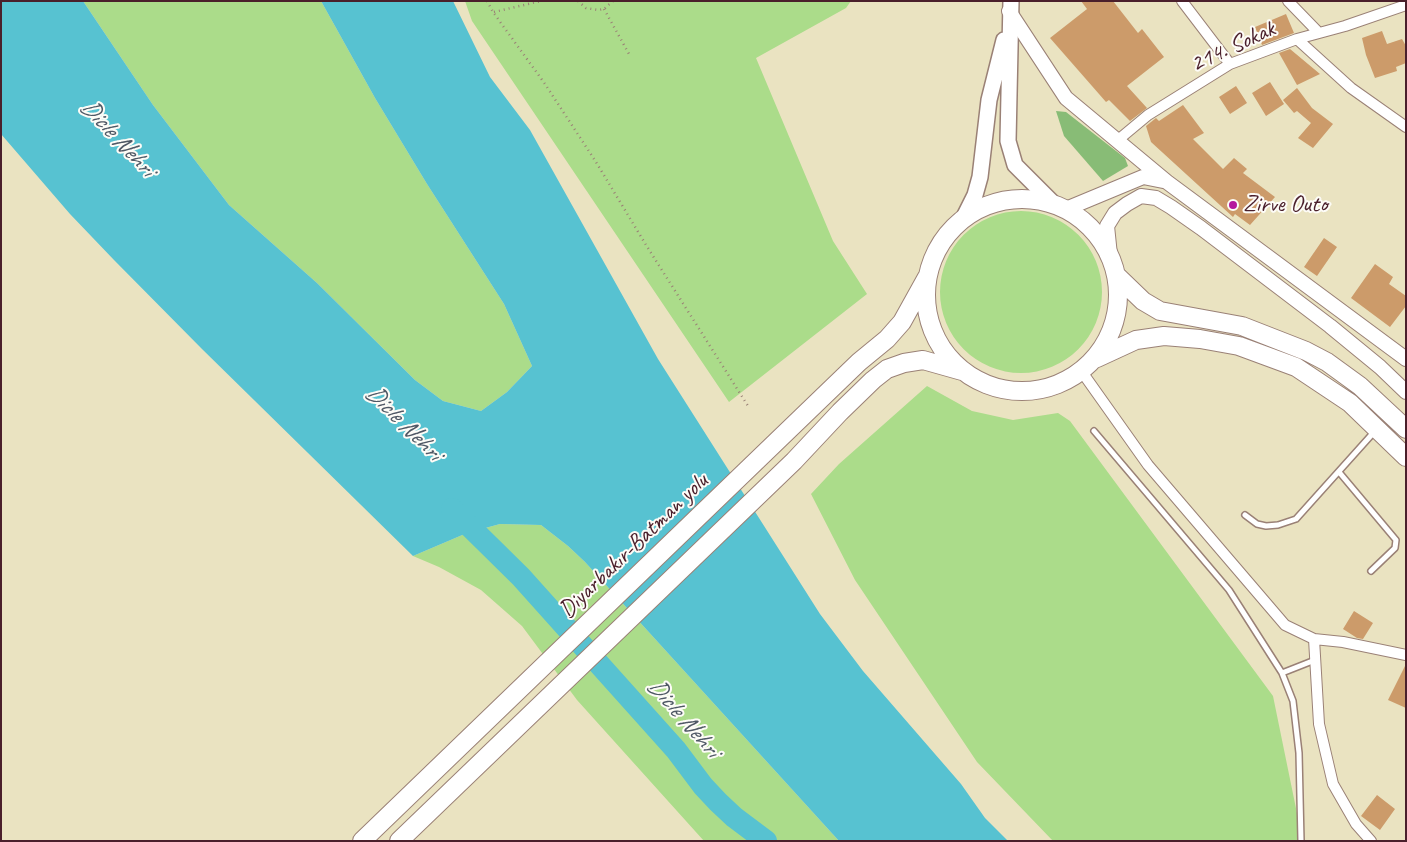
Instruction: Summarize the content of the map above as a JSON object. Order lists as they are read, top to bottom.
{
  "streets": {
    "highway": ["Diyarbakır-Batman yolu"],
    "street": ["214. Sokak"]
  },
  "water": ["Dicle Nehri"],
  "places": ["Zirve Outo"]
}
